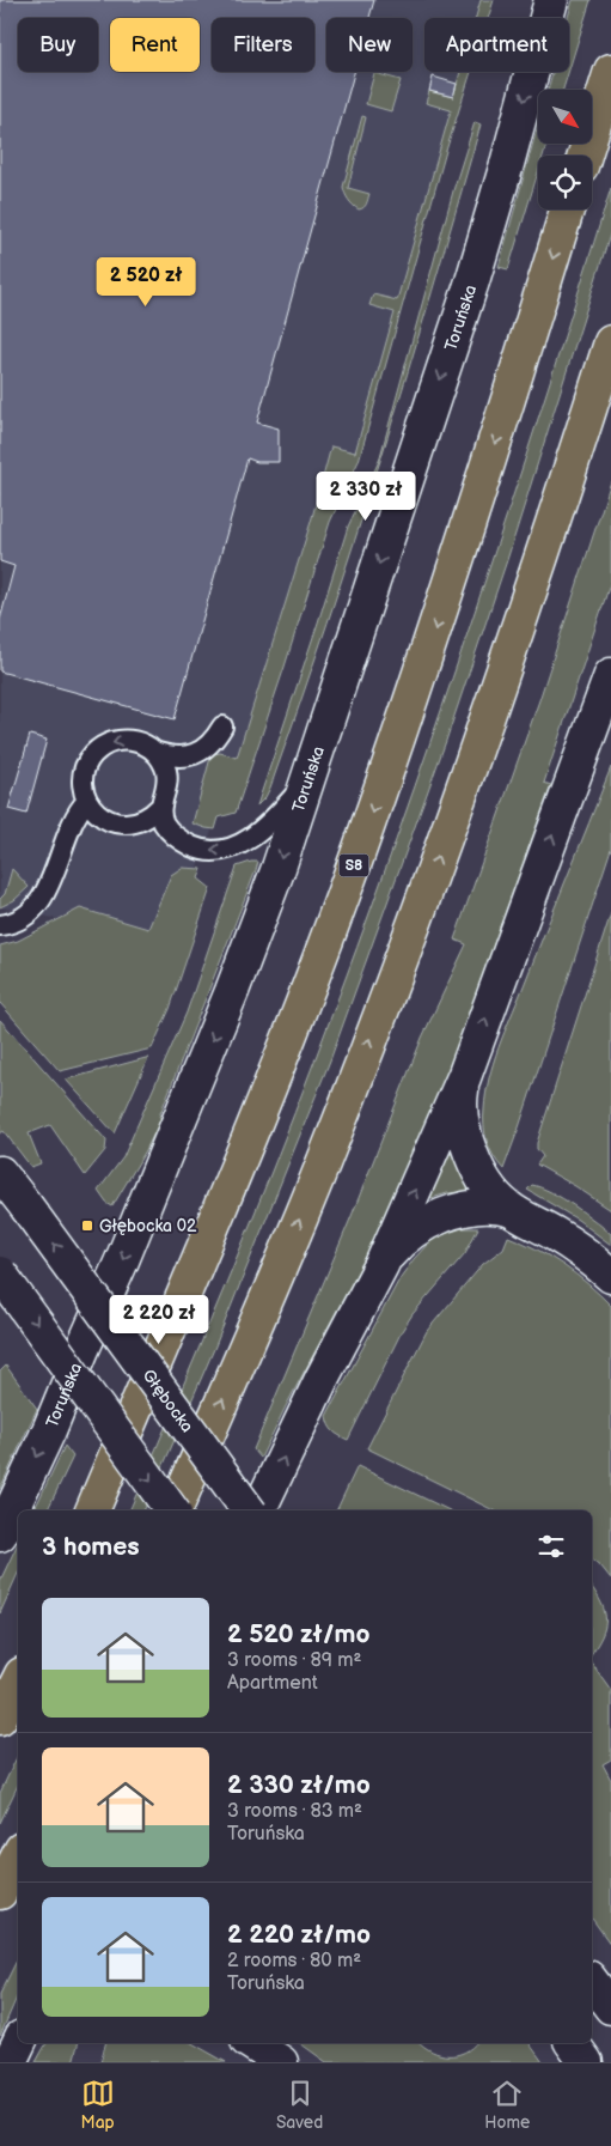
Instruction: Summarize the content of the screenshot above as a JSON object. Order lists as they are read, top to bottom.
{
  "streets": {
    "highway": ["S8"],
    "street": ["Toruńska", "Głębocka"]
  },
  "places": {
    "transit": ["Głębocka 02"]
  },
  "north": "bottom right",
  "page": {
    "chip": [
      "Buy",
      "Rent",
      "Filters",
      "New",
      "Apartment"
    ],
    "price": ["2 520 zł", "2 330 zł", "2 220 zł"],
    "heading": "3 homes",
    "list": [
      {
        "name": "2 520 zł/mo",
        "note": "3 rooms · 89 m² · Apartment"
      },
      {
        "name": "2 330 zł/mo",
        "note": "3 rooms · 83 m² · Toruńska"
      },
      {
        "name": "2 220 zł/mo",
        "note": "2 rooms · 80 m² · Toruńska"
      }
    ],
    "tabs": ["Map", "Saved", "Home"]
  }
}
